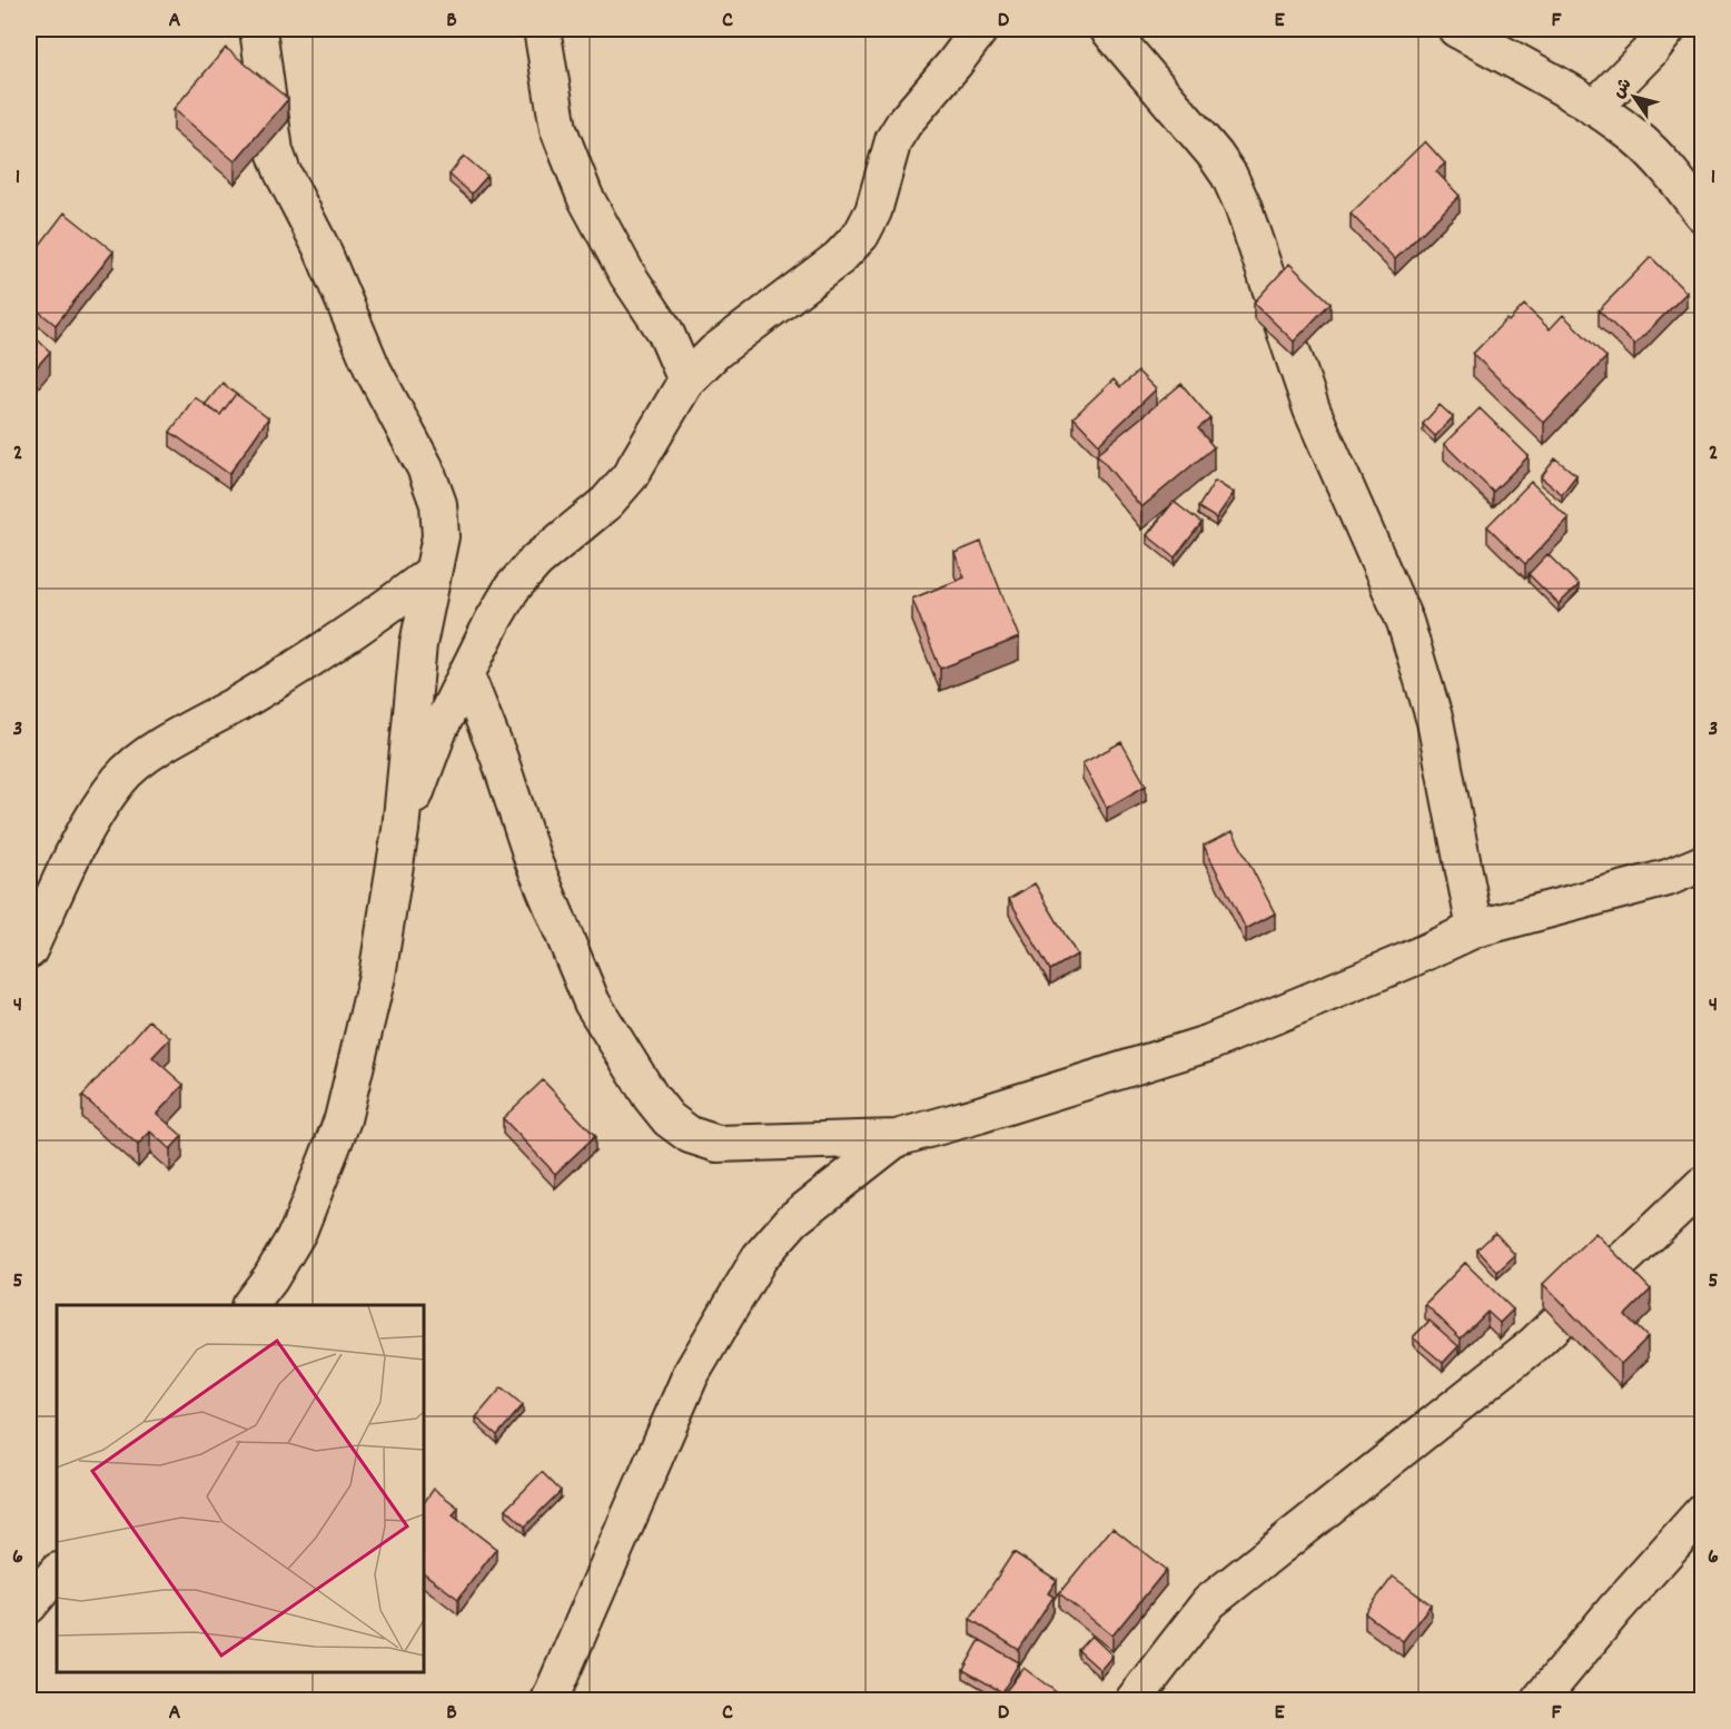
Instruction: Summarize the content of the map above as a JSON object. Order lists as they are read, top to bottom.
{
  "north": "top left",
  "grid": {
    "columns": [
      "A",
      "B",
      "C",
      "D",
      "E",
      "F"
    ],
    "rows": [
      "1",
      "2",
      "3",
      "4",
      "5",
      "6"
    ]
  }
}
